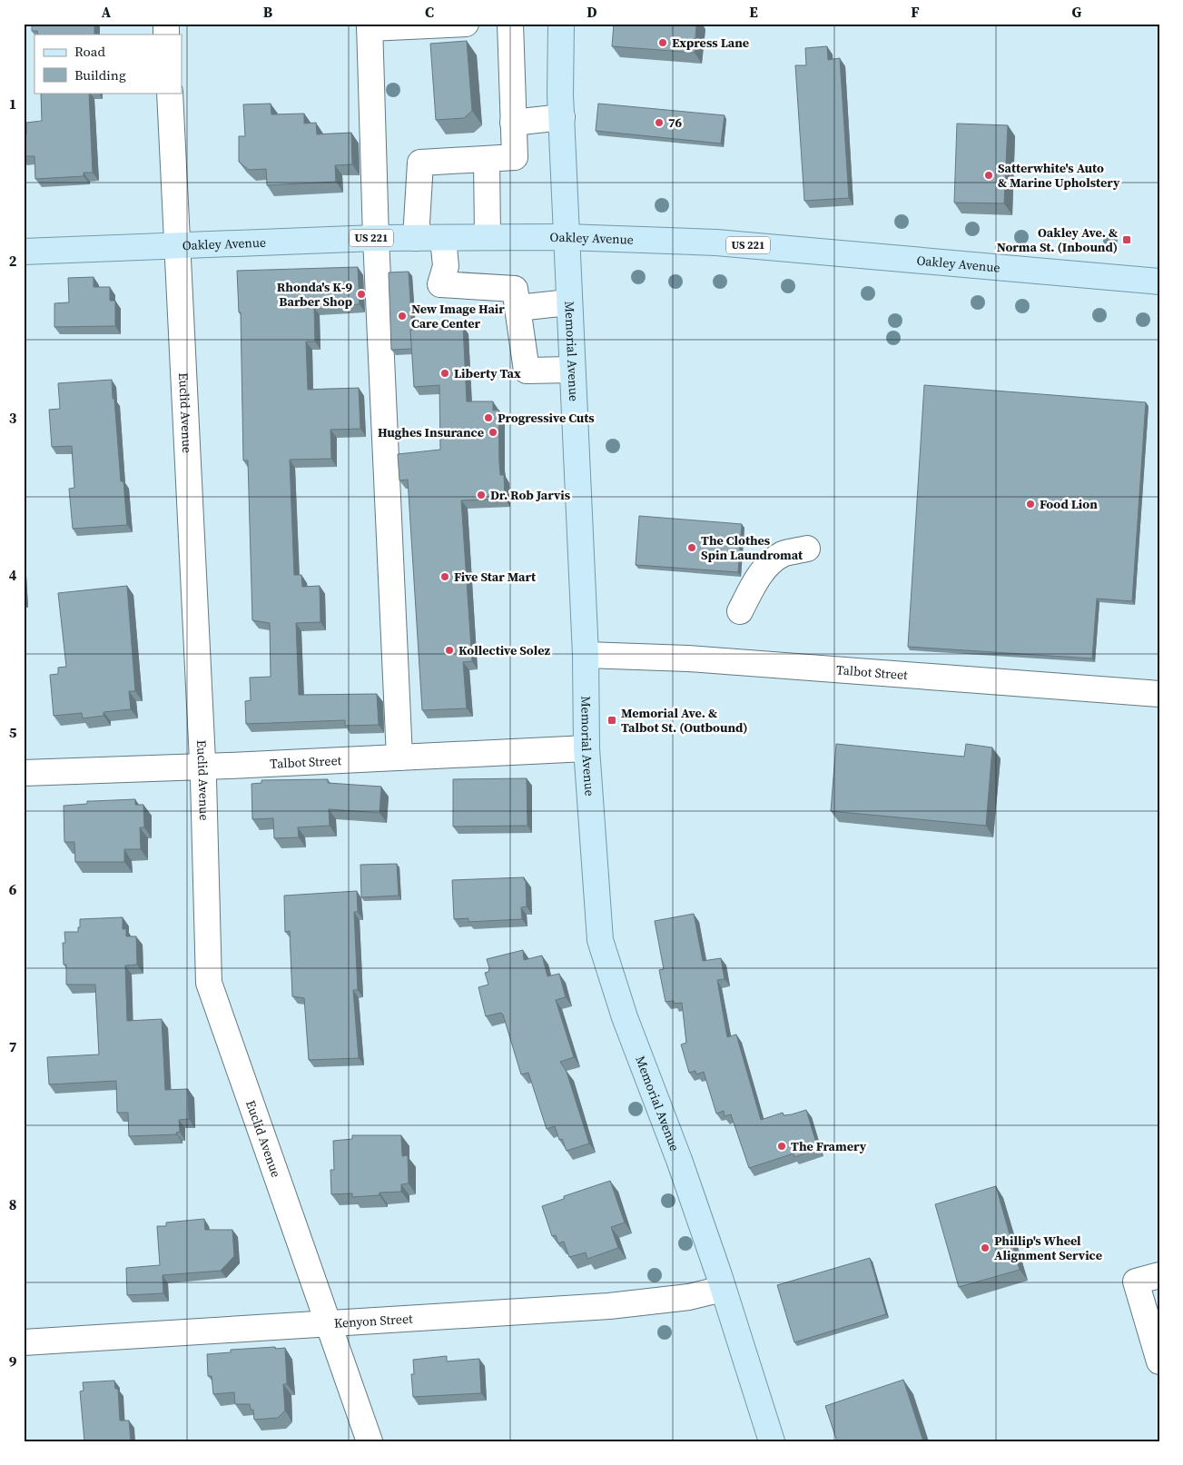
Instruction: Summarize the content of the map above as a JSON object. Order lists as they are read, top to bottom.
{
  "streets": {
    "main road": ["US 221", "Oakley Avenue", "Memorial Avenue"],
    "street": ["Euclid Avenue", "Talbot Street", "Kenyon Street"]
  },
  "crossings": [
    ["Oakley Avenue", "Memorial Avenue"],
    ["Oakley Avenue", "Euclid Avenue"],
    ["Memorial Avenue", "Talbot Street"],
    ["Memorial Avenue", "Kenyon Street"],
    ["Euclid Avenue", "Talbot Street"],
    ["Euclid Avenue", "Kenyon Street"]
  ],
  "places": {
    "other": [
      "Express Lane",
      "76",
      "Satterwhite's Auto & Marine Upholstery",
      "Rhonda's K-9 Barber Shop",
      "New Image Hair Care Center",
      "Liberty Tax",
      "Progressive Cuts",
      "Hughes Insurance",
      "Dr. Rob Jarvis",
      "Food Lion",
      "The Clothes Spin Laundromat",
      "Five Star Mart",
      "Kollective Solez",
      "The Framery",
      "Phillip's Wheel Alignment Service"
    ],
    "transit": ["Oakley Ave. & Norma St. (Inbound)", "Memorial Ave. & Talbot St. (Outbound)"]
  },
  "legend": ["Road", "Building"],
  "grid": {
    "columns": [
      "A",
      "B",
      "C",
      "D",
      "E",
      "F",
      "G"
    ],
    "rows": [
      "1",
      "2",
      "3",
      "4",
      "5",
      "6",
      "7",
      "8",
      "9"
    ]
  }
}
